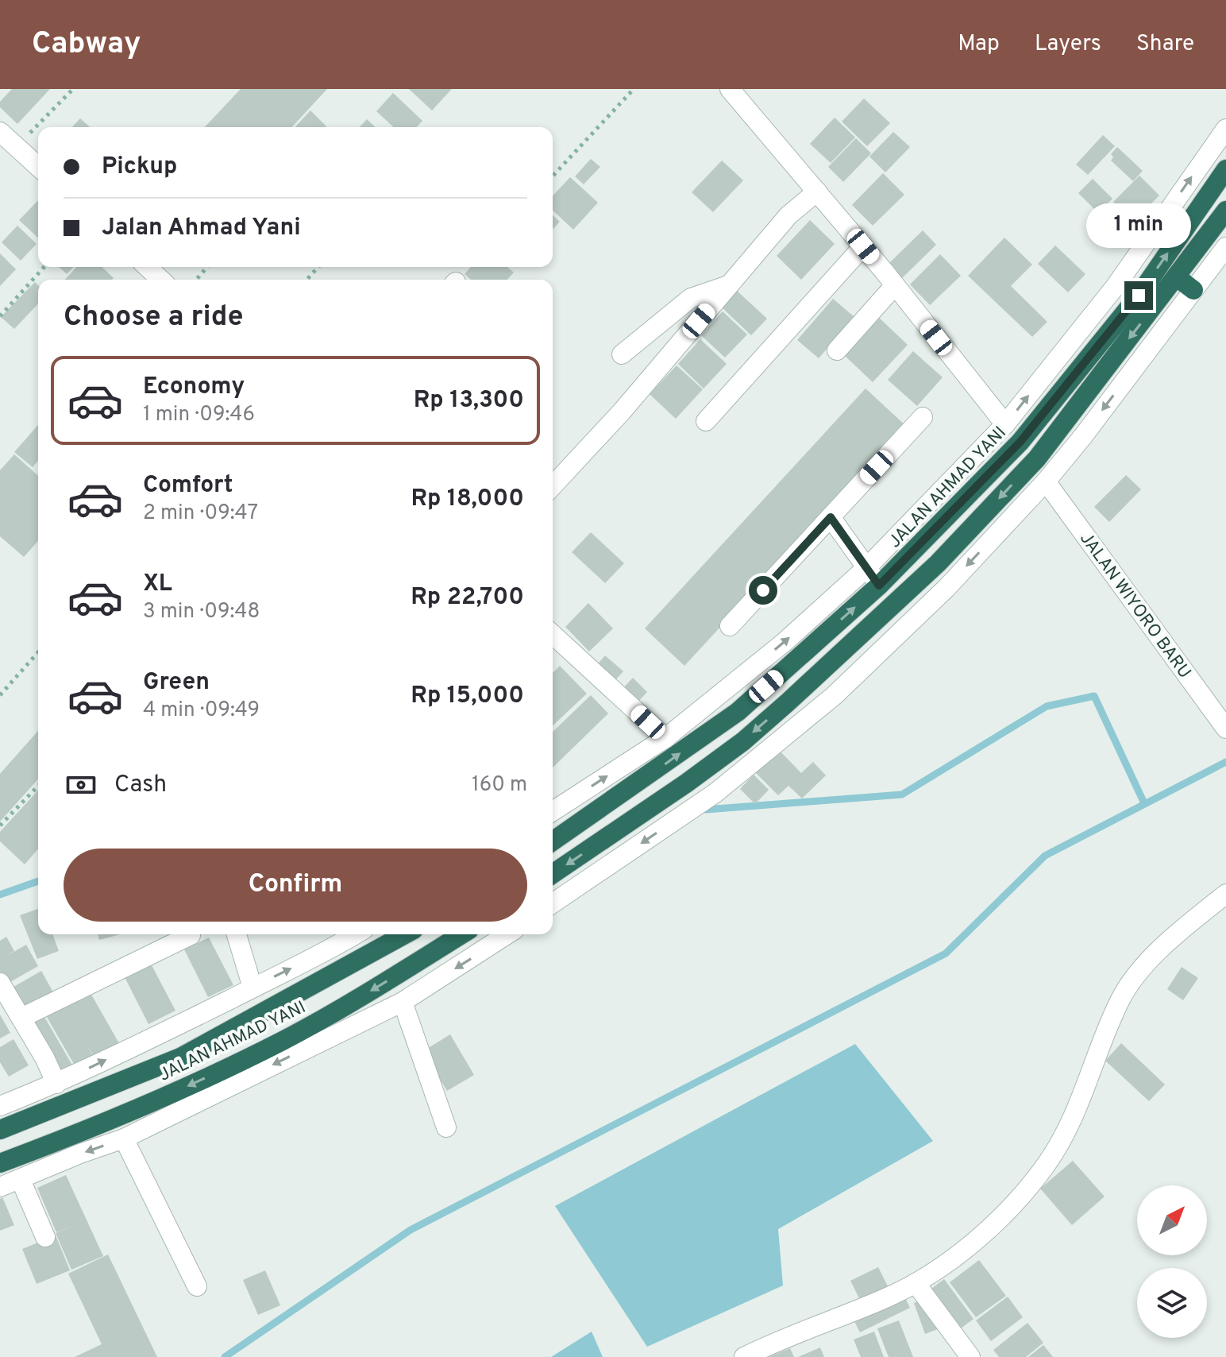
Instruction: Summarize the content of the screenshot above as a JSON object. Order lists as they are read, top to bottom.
{
  "streets": {
    "highway": ["JALAN AHMAD YANI"],
    "street": ["JALAN WIYORO BARU"]
  },
  "north": "top right",
  "page": {
    "header": "Cabway",
    "nav": ["Map", "Layers", "Share"],
    "banner": ["Pickup", "Jalan Ahmad Yani"],
    "bubble": "1 min",
    "heading": "Choose a ride",
    "list": [
      {
        "name": "Economy",
        "note": "1 min · 09:46",
        "value": "Rp 13,300"
      },
      {
        "name": "Comfort",
        "note": "2 min · 09:47",
        "value": "Rp 18,000"
      },
      {
        "name": "XL",
        "note": "3 min · 09:48",
        "value": "Rp 22,700"
      },
      {
        "name": "Green",
        "note": "4 min · 09:49",
        "value": "Rp 15,000"
      }
    ],
    "pay": ["Cash", "160 m"],
    "buttons": "Confirm"
  }
}
